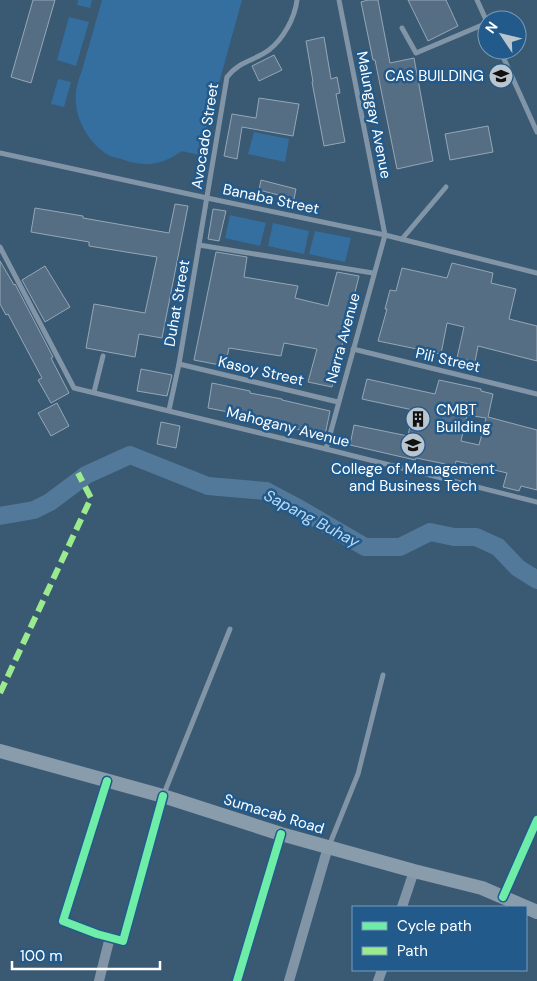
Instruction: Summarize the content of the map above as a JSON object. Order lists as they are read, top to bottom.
{
  "streets": {
    "main road": ["Sumacab Road"],
    "lane": [
      "Malunggay Avenue",
      "Avocado Street",
      "Banaba Street",
      "Duhat Street",
      "Narra Avenue",
      "Pili Street",
      "Kasoy Street",
      "Mahogany Avenue"
    ]
  },
  "crossings": [
    ["Malunggay Avenue", "Banaba Street"],
    ["Malunggay Avenue", "Narra Avenue"],
    ["Avocado Street", "Banaba Street"],
    ["Avocado Street", "Duhat Street"],
    ["Banaba Street", "Duhat Street"],
    ["Banaba Street", "Narra Avenue"],
    ["Duhat Street", "Kasoy Street"],
    ["Duhat Street", "Mahogany Avenue"],
    ["Narra Avenue", "Pili Street"],
    ["Narra Avenue", "Kasoy Street"],
    ["Narra Avenue", "Mahogany Avenue"]
  ],
  "water": ["Sapang Buhay"],
  "places": {
    "school or university": ["CAS BUILDING", "College of Management and Business Tech"],
    "building": ["CMBT Building"]
  },
  "legend": ["Cycle path", "Path"],
  "scale_bar": "100 m",
  "north": "top left"
}
